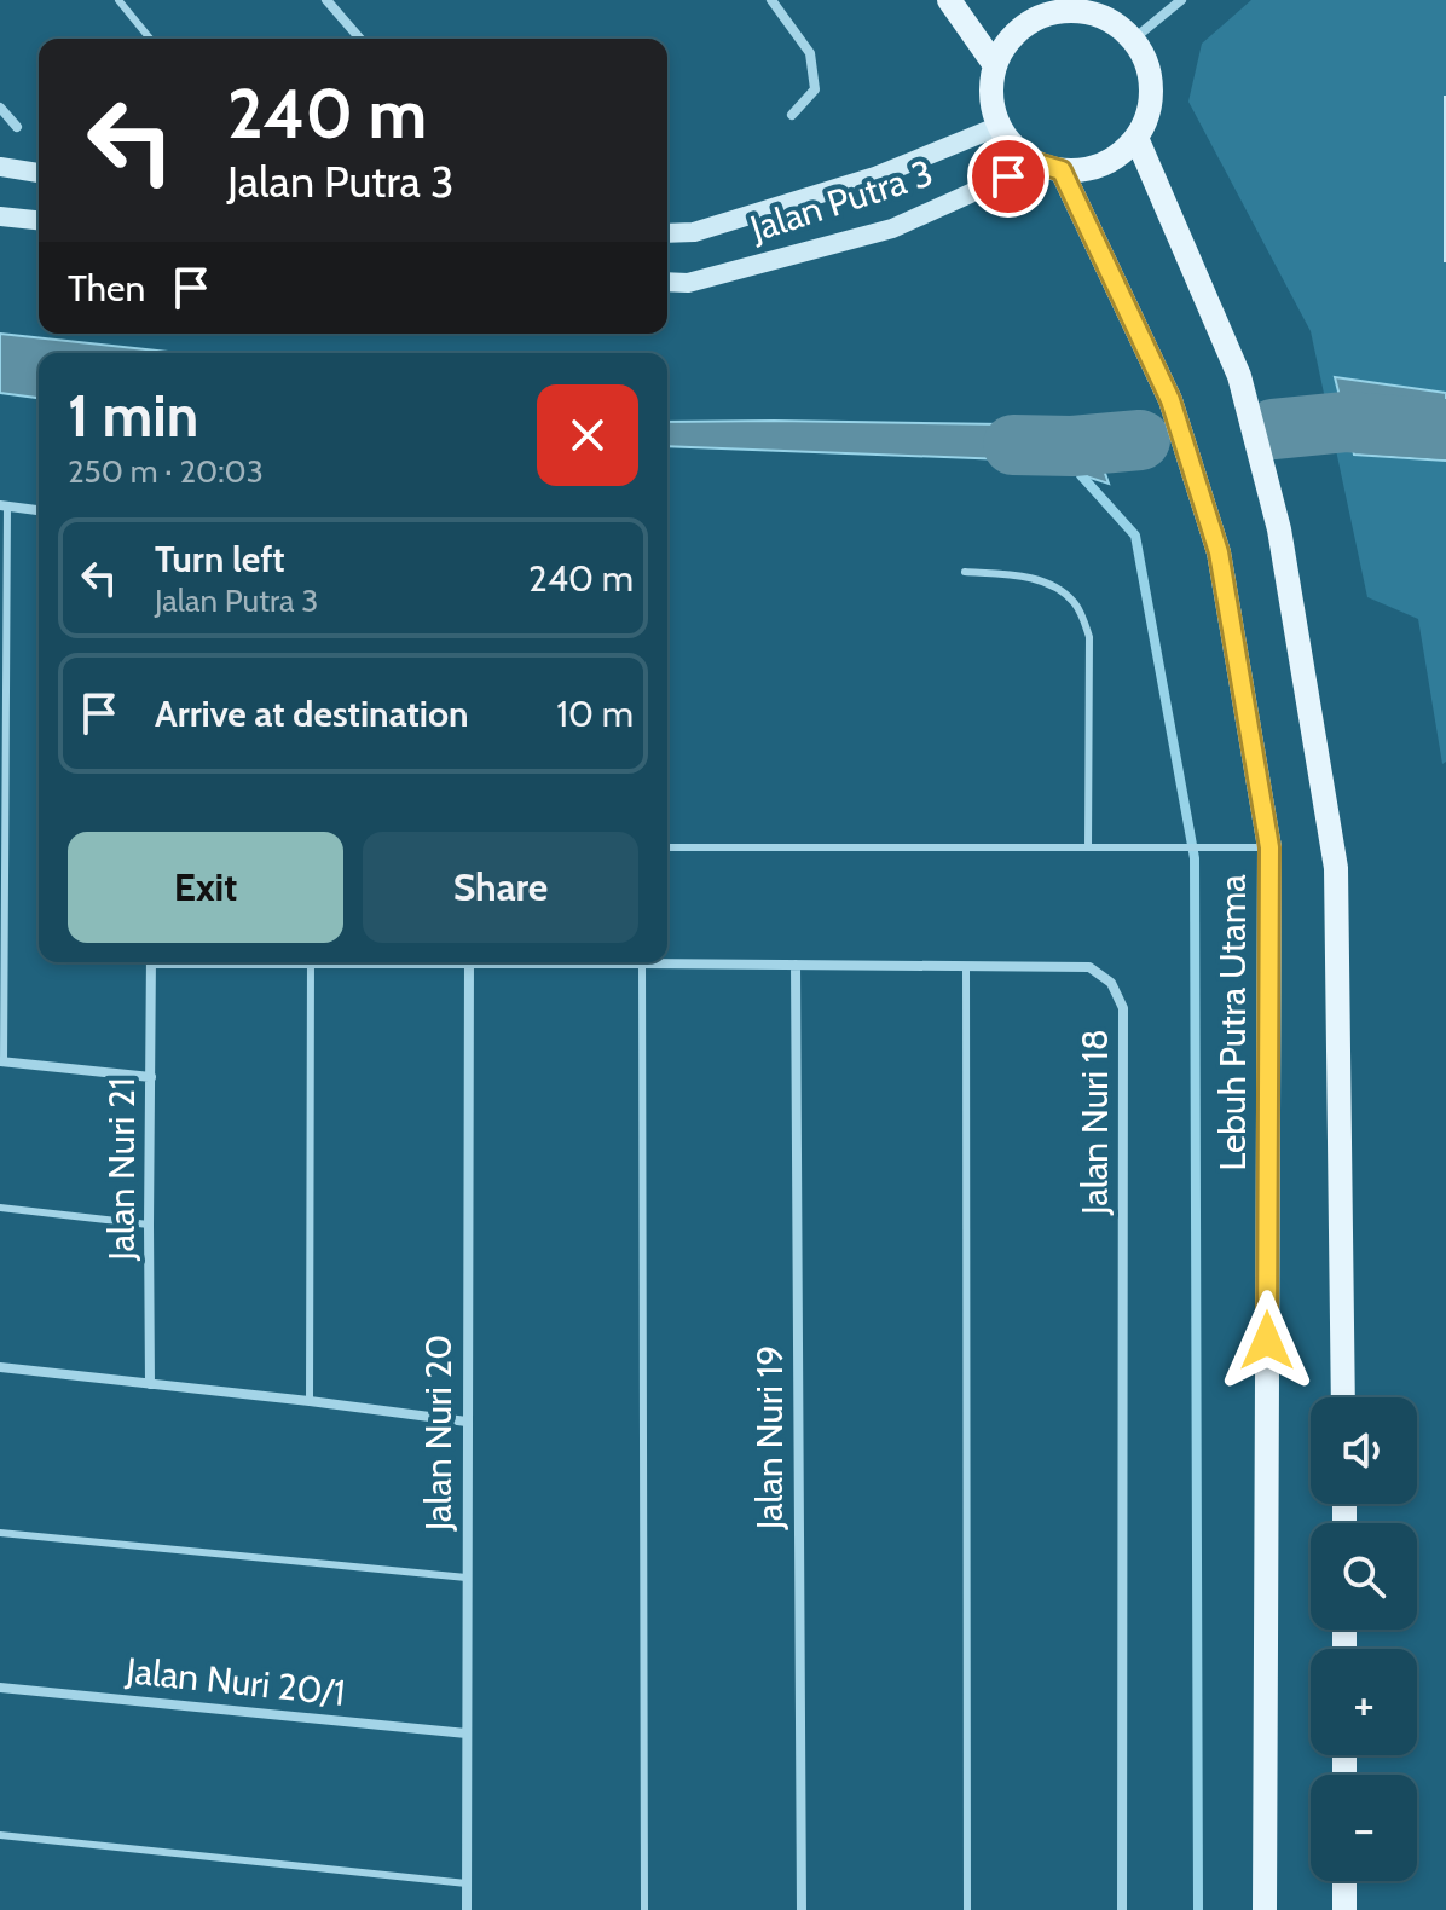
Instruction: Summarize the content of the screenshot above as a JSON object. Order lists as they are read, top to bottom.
{
  "streets": {
    "main road": ["Lebuh Putra Utama"],
    "street": [
      "Jalan Putra 3",
      "Jalan Nuri 18",
      "Jalan Nuri 21",
      "Jalan Nuri 20",
      "Jalan Nuri 19",
      "Jalan Nuri 20/1"
    ]
  },
  "crossings": [
    ["Jalan Putra 3", "Lebuh Putra Utama"],
    ["Jalan Nuri 18", "Jalan Nuri 19"],
    ["Jalan Nuri 20", "Jalan Nuri 20/1"]
  ],
  "page": {
    "turn": ["240 m", "Jalan Putra 3"],
    "then": "Then",
    "heading": ["1 min", "250 m · 20:03"],
    "list": [
      {
        "name": "Turn left",
        "note": "Jalan Putra 3",
        "value": "240 m"
      },
      {
        "name": "Arrive at destination",
        "value": "10 m"
      }
    ],
    "buttons": ["Exit", "Share"],
    "map_buttons": ["+", "−"]
  }
}
